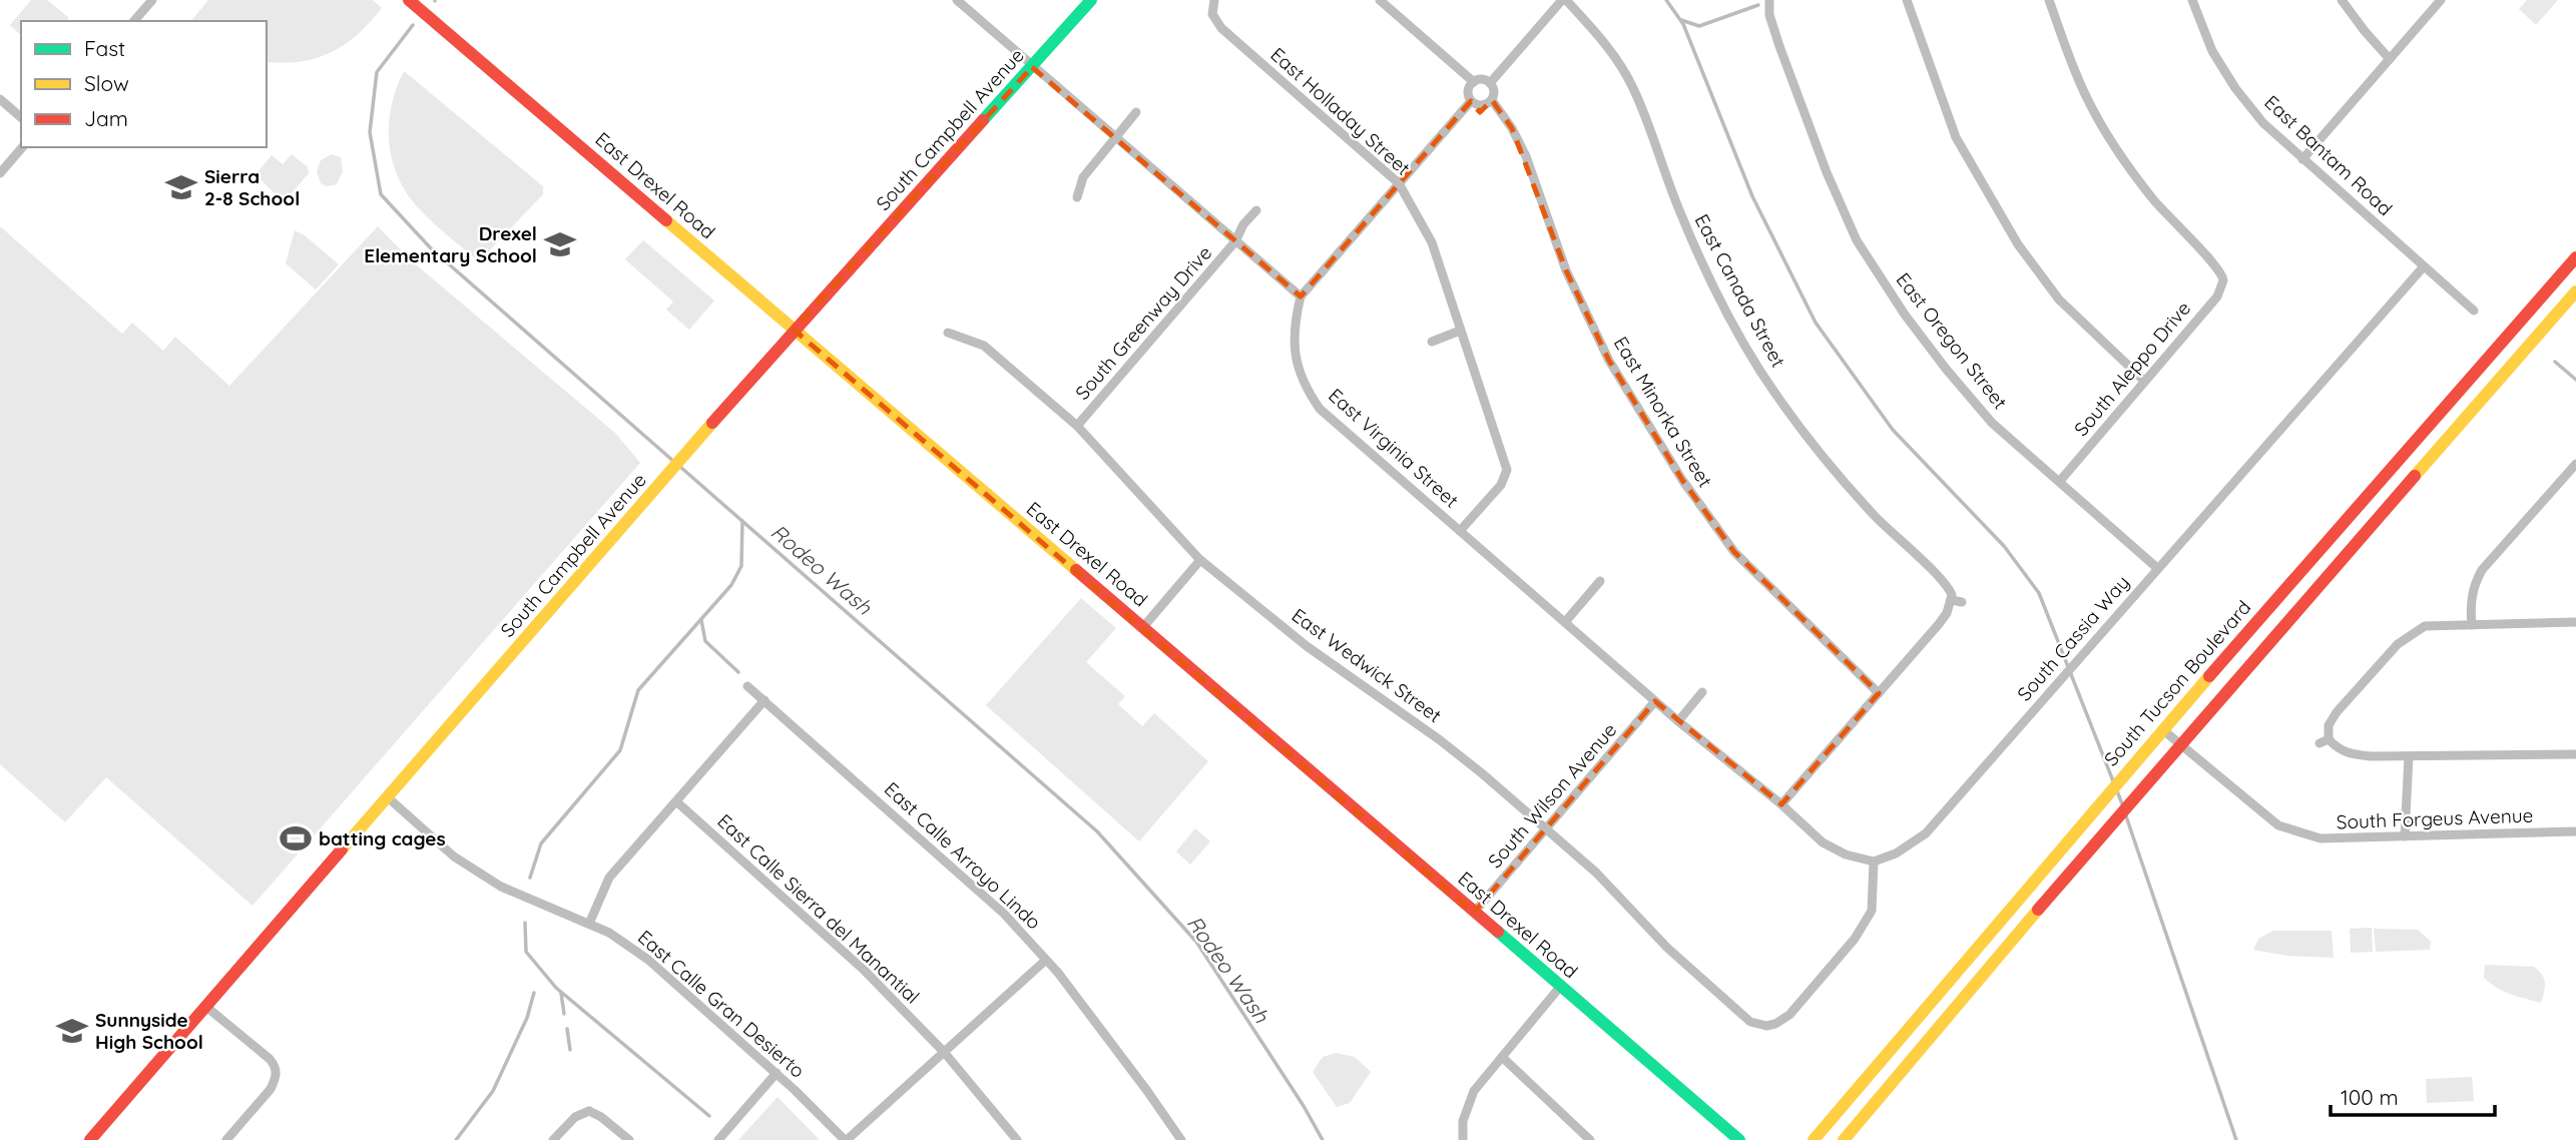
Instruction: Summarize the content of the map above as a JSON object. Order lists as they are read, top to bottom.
{
  "streets": {
    "main road": ["South Campbell Avenue", "East Drexel Road", "South Tucson Boulevard"],
    "street": [
      "East Holladay Street",
      "East Bantam Road",
      "East Canada Street",
      "South Greenway Drive",
      "East Oregon Street",
      "South Aleppo Drive",
      "East Minorka Street",
      "East Virginia Street",
      "South Cassia Way",
      "East Wedwick Street",
      "South Wilson Avenue",
      "South Forgeus Avenue",
      "East Calle Arroyo Lindo",
      "East Calle Sierra del Manantial",
      "East Calle Gran Desierto"
    ]
  },
  "crossings": [
    ["East Holladay Street", "East Virginia Street"],
    ["South Campbell Avenue", "East Drexel Road"],
    ["South Campbell Avenue", "East Calle Gran Desierto"],
    ["East Bantam Road", "South Cassia Way"],
    ["East Drexel Road", "South Wilson Avenue"],
    ["South Greenway Drive", "East Wedwick Street"],
    ["East Oregon Street", "South Aleppo Drive"],
    ["East Oregon Street", "South Cassia Way"],
    ["East Virginia Street", "South Cassia Way"],
    ["East Virginia Street", "East Wedwick Street"],
    ["East Virginia Street", "South Wilson Avenue"],
    ["South Cassia Way", "East Wedwick Street"],
    ["East Wedwick Street", "South Wilson Avenue"],
    ["South Tucson Boulevard", "South Forgeus Avenue"]
  ],
  "water": ["Rodeo Wash"],
  "places": {
    "school or university": ["Sierra 2-8 School", "Drexel Elementary School", "Sunnyside High School"],
    "sports": ["batting cages"]
  },
  "legend": ["Fast", "Slow", "Jam"],
  "scale_bar": "100 m"
}
